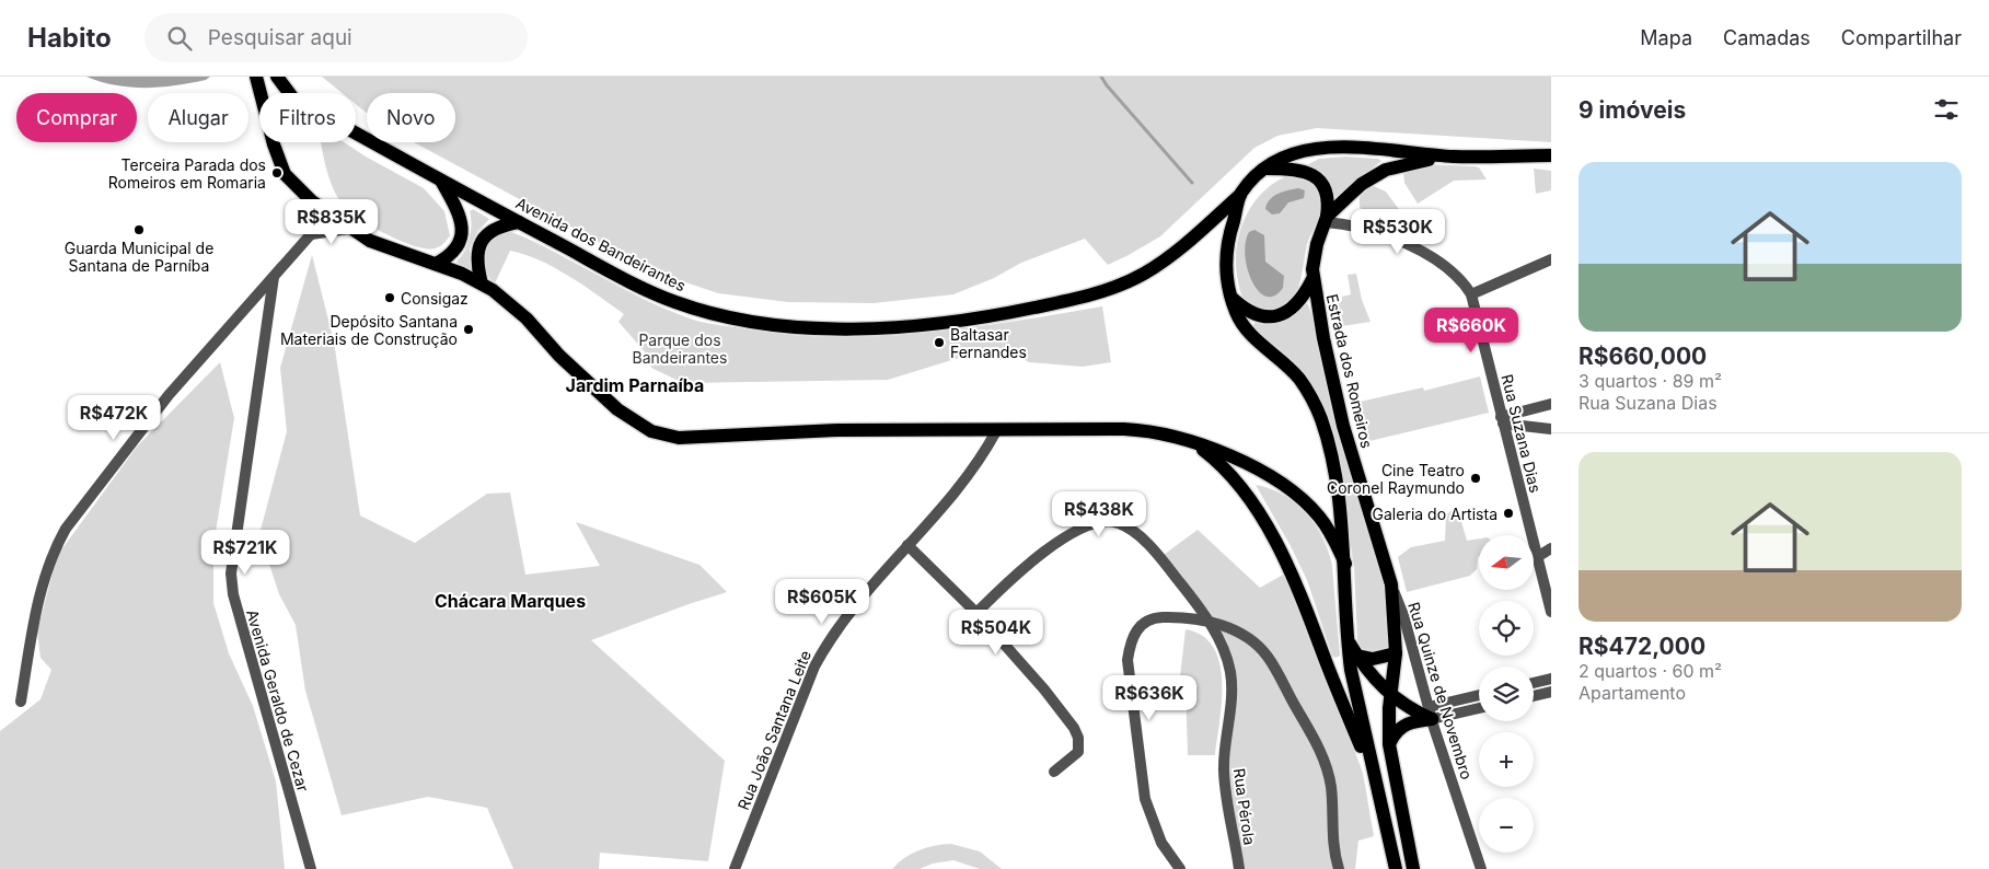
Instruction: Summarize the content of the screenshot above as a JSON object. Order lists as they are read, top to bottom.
{
  "streets": {
    "main road": ["Avenida dos Bandeirantes", "Estrada dos Romeiros"],
    "street": [
      "Rua Suzana Dias",
      "Rua Quinze de Novembro",
      "Avenida Geraldo de Cezar",
      "Rua João Santana Leite",
      "Rua Pérola"
    ]
  },
  "crossings": [
    ["Avenida dos Bandeirantes", "Estrada dos Romeiros"],
    ["Estrada dos Romeiros", "Rua Quinze de Novembro"]
  ],
  "districts": ["Jardim Parnaíba", "Chácara Marques"],
  "parks": ["Parque dos Bandeirantes"],
  "places": [
    "Terceira Parada dos Romeiros em Romaria",
    "Guarda Municipal de Santana de Parníba",
    "Consigaz",
    "Depósito Santana Materiais de Construção",
    "Baltasar Fernandes",
    "Cine Teatro Coronel Raymundo",
    "Galeria do Artista"
  ],
  "north": "left",
  "page": {
    "header": "Habito",
    "search": "Pesquisar aqui",
    "nav": ["Mapa", "Camadas", "Compartilhar"],
    "heading": "9 imóveis",
    "chip": [
      "Comprar",
      "Alugar",
      "Filtros",
      "Novo"
    ],
    "list": [
      {
        "name": "R$660,000",
        "note": "3 quartos · 89 m² · Rua Suzana Dias"
      },
      {
        "name": "R$472,000",
        "note": "2 quartos · 60 m² · Apartamento"
      }
    ],
    "price": [
      "R$835K",
      "R$530K",
      "R$660K",
      "R$472K",
      "R$438K",
      "R$721K",
      "R$605K",
      "R$504K",
      "R$636K"
    ],
    "map_buttons": ["+", "−"]
  }
}
